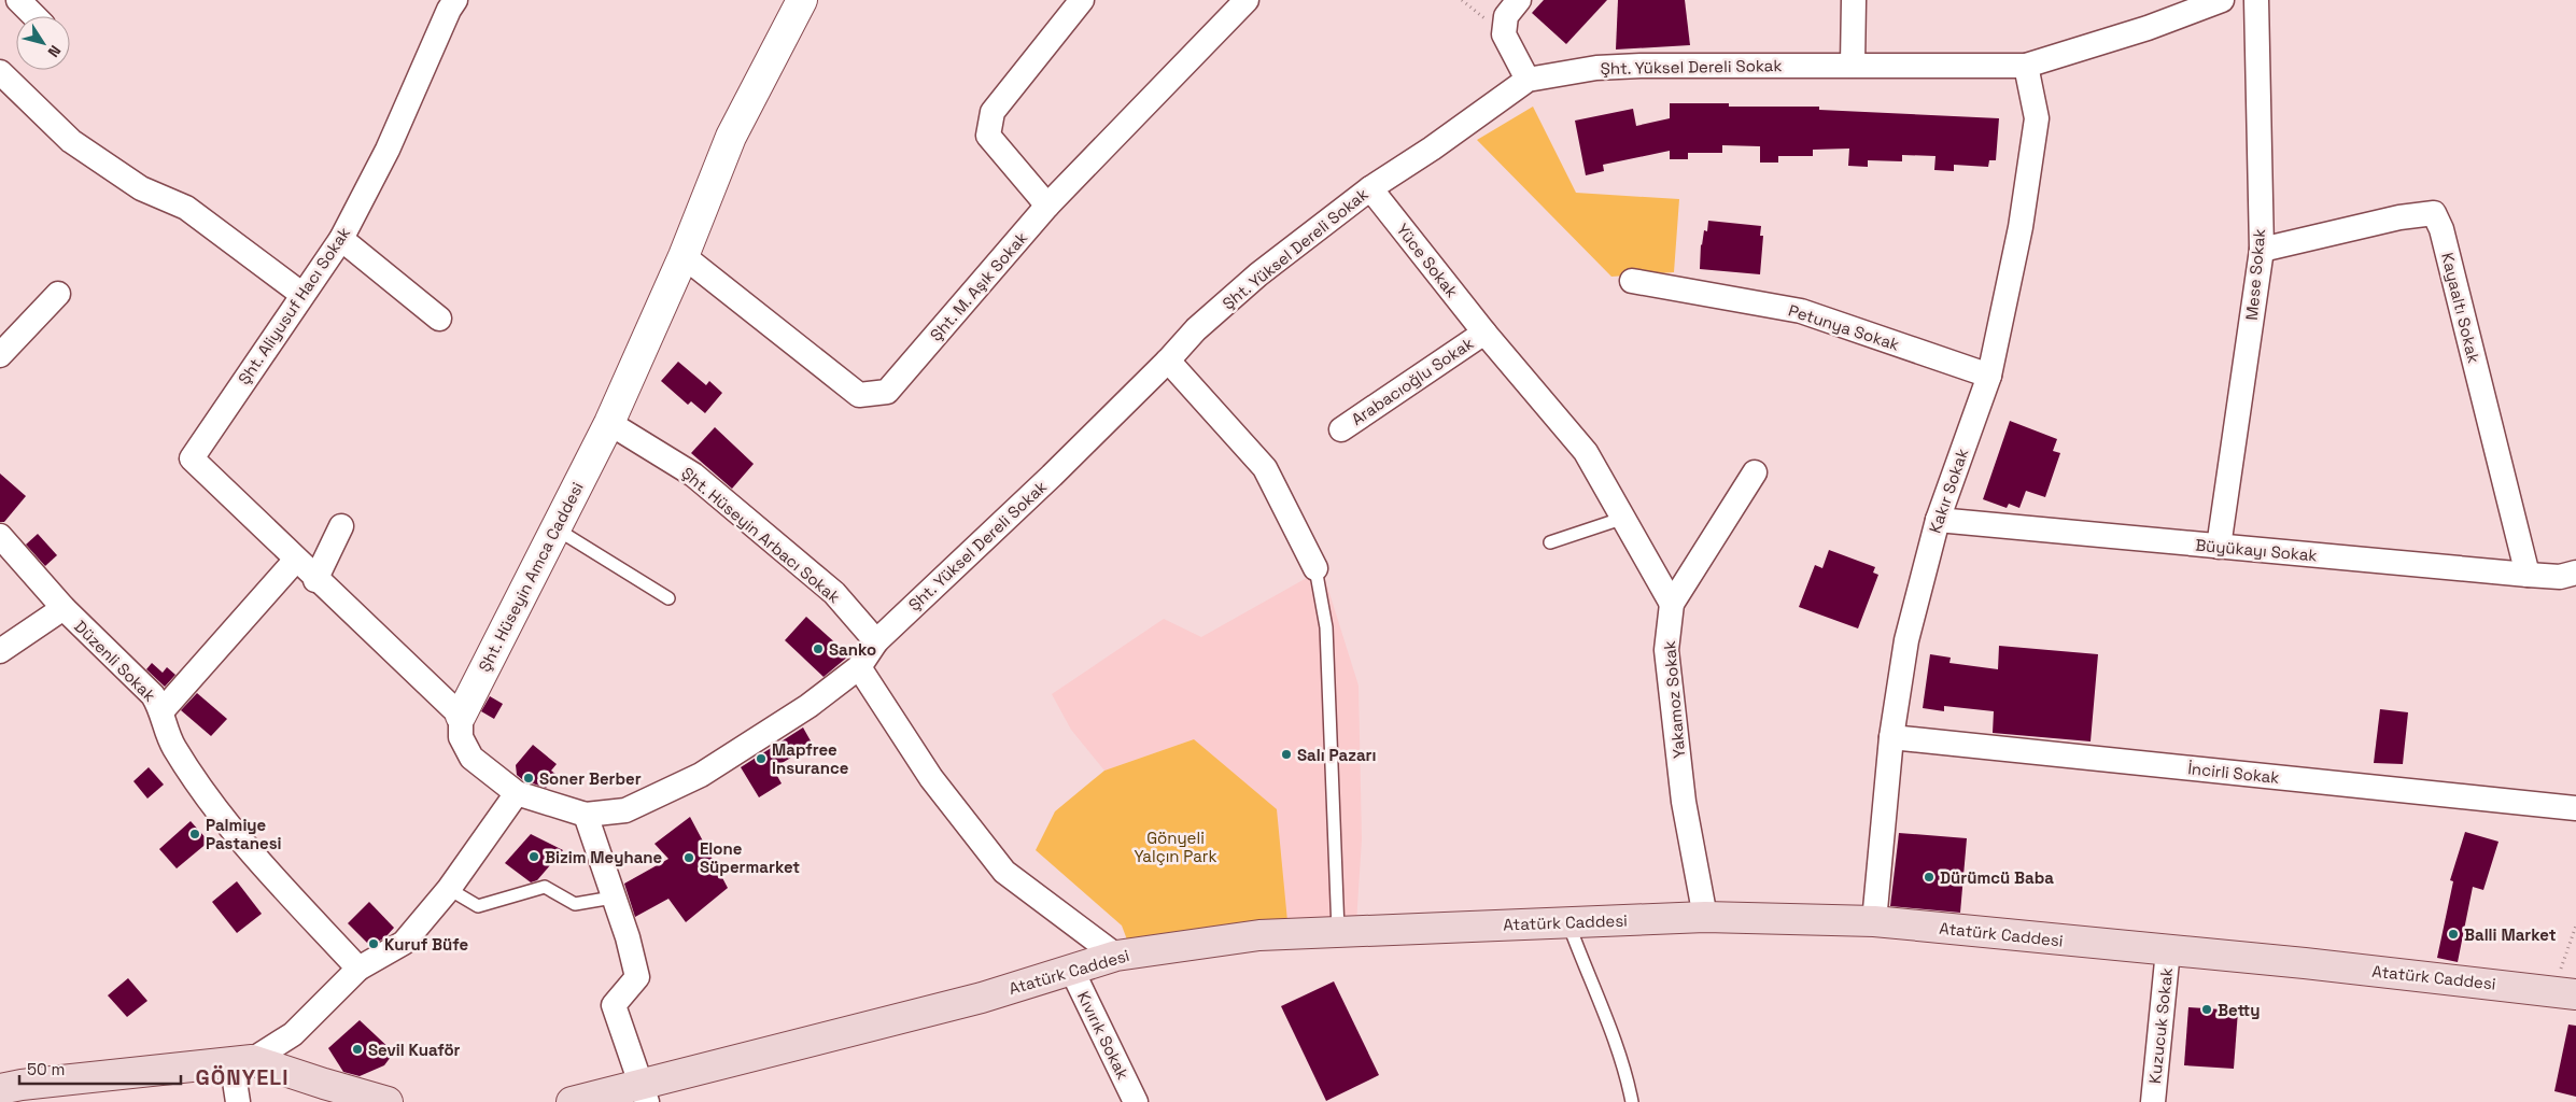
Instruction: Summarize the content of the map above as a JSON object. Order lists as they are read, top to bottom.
{
  "streets": {
    "main road": ["Atatürk Caddesi"],
    "street": [
      "Şht. Yüksel Dereli Sokak",
      "Yüce Sokak",
      "Mese Sokak",
      "Şht. M. Aşık Sokak",
      "Şht. Aliyusuf Hacı Sokak",
      "Kayaaltı Sokak",
      "Petunya Sokak",
      "Arabacıoğlu Sokak",
      "Kakır Sokak",
      "Şht. Hüseyin Arbacı Sokak",
      "Büyükayı Sokak",
      "Şht. Hüseyin Amca Caddesi",
      "Düzenli Sokak",
      "Yakamoz Sokak",
      "İncirli Sokak",
      "Kuzucuk Sokak",
      "Kıvırık Sokak"
    ]
  },
  "crossings": [
    ["Şht. Yüksel Dereli Sokak", "Yüce Sokak"],
    ["Şht. Yüksel Dereli Sokak", "Kakır Sokak"],
    ["Şht. Yüksel Dereli Sokak", "Şht. Hüseyin Arbacı Sokak"],
    ["Yüce Sokak", "Arabacıoğlu Sokak"],
    ["Mese Sokak", "Kayaaltı Sokak"],
    ["Mese Sokak", "Büyükayı Sokak"],
    ["Şht. M. Aşık Sokak", "Şht. Hüseyin Amca Caddesi"],
    ["Kayaaltı Sokak", "Büyükayı Sokak"],
    ["Petunya Sokak", "Kakır Sokak"],
    ["Kakır Sokak", "Büyükayı Sokak"],
    ["Kakır Sokak", "İncirli Sokak"],
    ["Kakır Sokak", "Atatürk Caddesi"],
    ["Şht. Hüseyin Arbacı Sokak", "Şht. Hüseyin Amca Caddesi"],
    ["Yakamoz Sokak", "Atatürk Caddesi"],
    ["Atatürk Caddesi", "Kuzucuk Sokak"],
    ["Atatürk Caddesi", "Kıvırık Sokak"]
  ],
  "districts": ["GÖNYELI"],
  "parks": ["Gönyeli Yalçın Park"],
  "places": [
    "Sanko",
    "Salı Pazarı",
    "Mapfree Insurance",
    "Soner Berber",
    "Palmiye Pastanesi",
    "Bizim Meyhane",
    "Elone Süpermarket",
    "Dürümcü Baba",
    "Balli Market",
    "Kuruf Büfe",
    "Betty",
    "Sevil Kuaför"
  ],
  "scale_bar": "50 m",
  "north": "bottom right"
}
